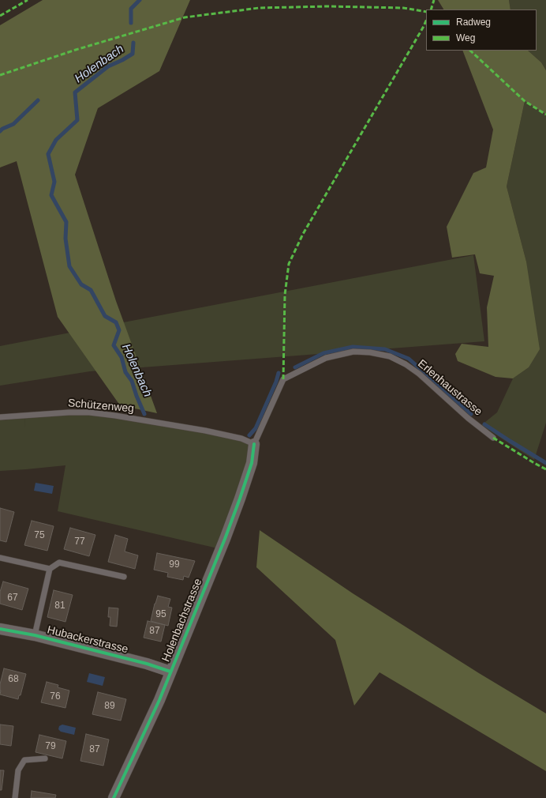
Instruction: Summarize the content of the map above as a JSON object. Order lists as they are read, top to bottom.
{
  "streets": {
    "street": ["Holenbachstrasse", "Hubackerstrasse"],
    "lane": ["Erlenhaustrasse", "Schützenweg"]
  },
  "crossings": [
    ["Erlenhaustrasse", "Holenbachstrasse"],
    ["Schützenweg", "Holenbachstrasse"],
    ["Holenbachstrasse", "Hubackerstrasse"]
  ],
  "water": ["Holenbach"],
  "house_numbers": [
    "75",
    "77",
    "99",
    "67",
    "81",
    "95",
    "87",
    "68",
    "76",
    "89",
    "79",
    "87"
  ],
  "legend": ["Radweg", "Weg"]
}
